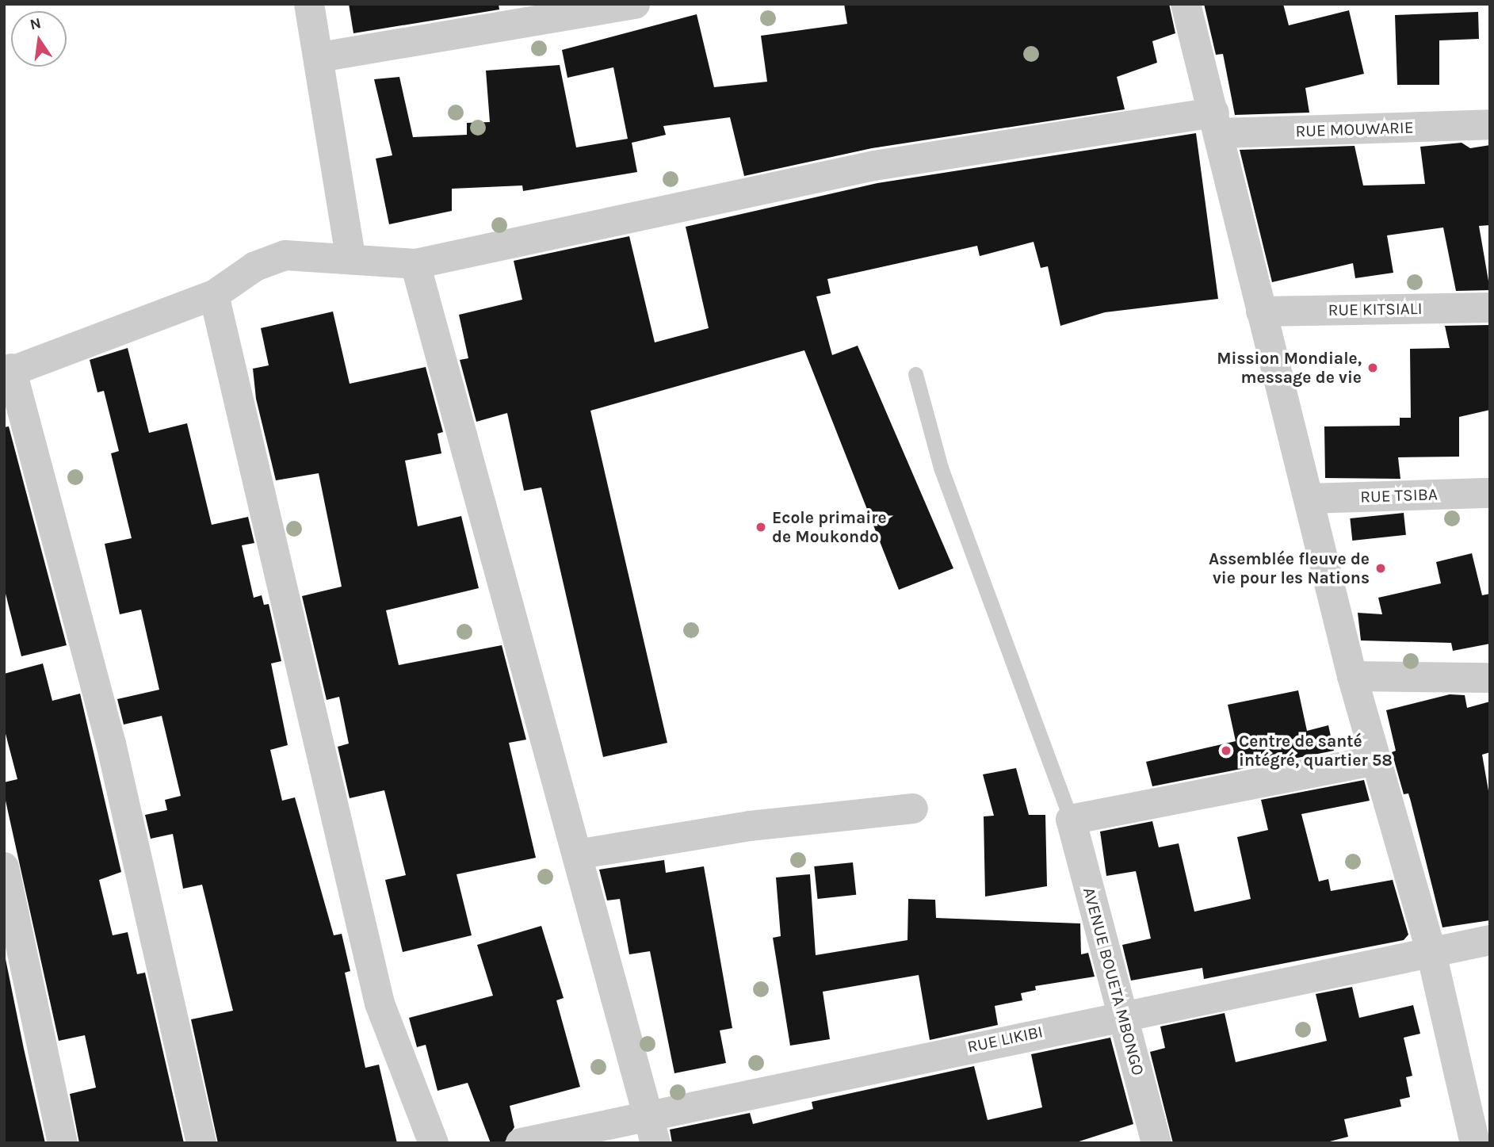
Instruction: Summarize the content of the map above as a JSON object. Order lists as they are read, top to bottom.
{
  "streets": {
    "street": [
      "RUE MOUWARIE",
      "RUE KITSIALI",
      "RUE TSIBA",
      "AVENUE BOUETA MBONGO",
      "RUE LIKIBI"
    ]
  },
  "crossings": [
    ["AVENUE BOUETA MBONGO", "RUE LIKIBI"]
  ],
  "places": [
    "Mission Mondiale, message de vie",
    "Ecole primaire de Moukondo",
    "Assemblée fleuve de vie pour les Nations",
    "Centre de santé intégré, quartier 58"
  ],
  "north": "top"
}
